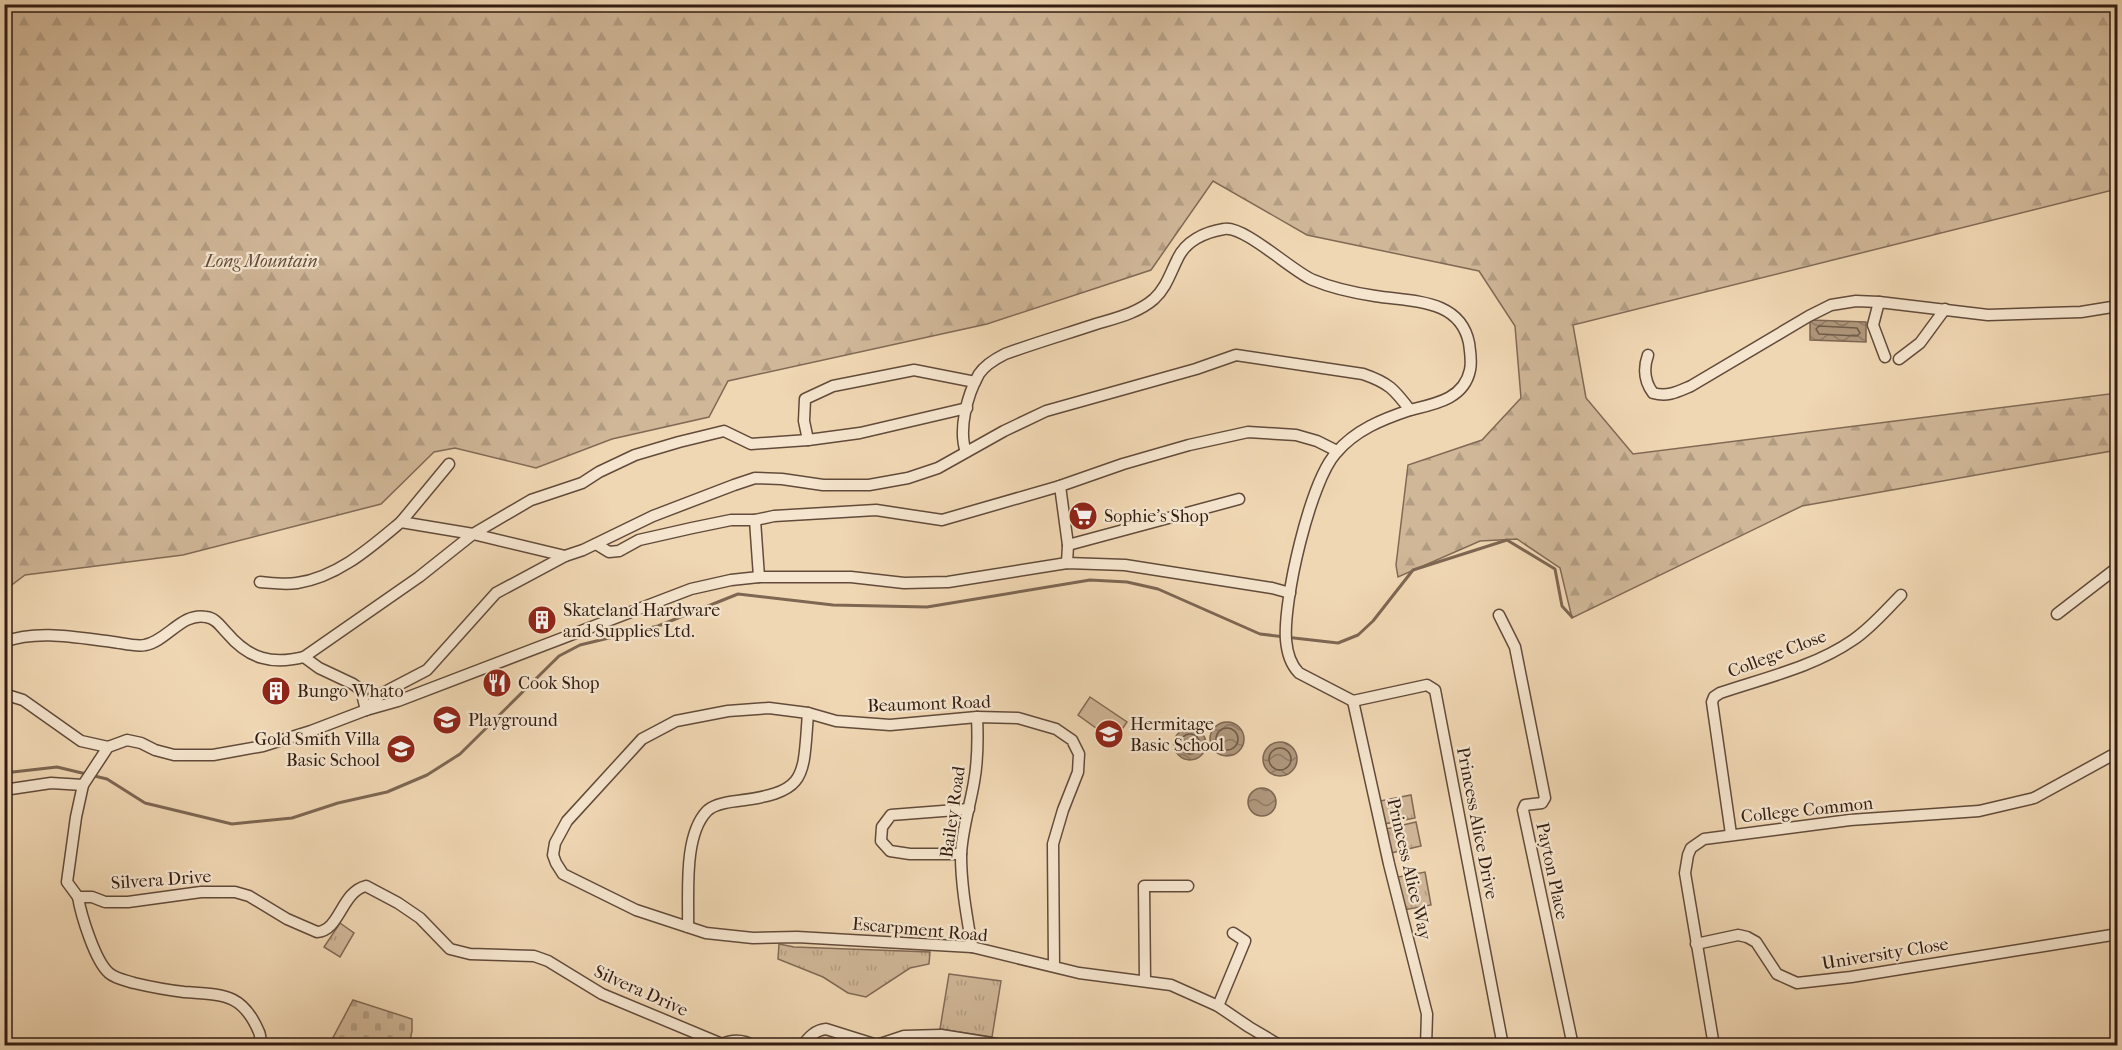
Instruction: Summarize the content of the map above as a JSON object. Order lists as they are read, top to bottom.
{
  "streets": {
    "street": [
      "College Close",
      "Beaumont Road",
      "College Common",
      "Bailey Road",
      "Princess Alice Drive",
      "Princess Alice Way",
      "Payton Place",
      "Silvera Drive",
      "Escarpment Road",
      "University Close"
    ]
  },
  "crossings": [
    ["College Close", "College Common"],
    ["Beaumont Road", "Bailey Road"],
    ["Beaumont Road", "Escarpment Road"],
    ["College Common", "University Close"],
    ["Bailey Road", "Escarpment Road"],
    ["Princess Alice Drive", "Princess Alice Way"]
  ],
  "parks": ["Long Mountain"],
  "places": {
    "supermarket": ["Sophie's Shop"],
    "building": ["Skateland Hardware and Supplies Ltd.", "Bungo Whato"],
    "restaurant": ["Cook Shop"],
    "school or university": ["Playground", "Hermitage Basic School", "Gold Smith Villa Basic School"]
  }
}
